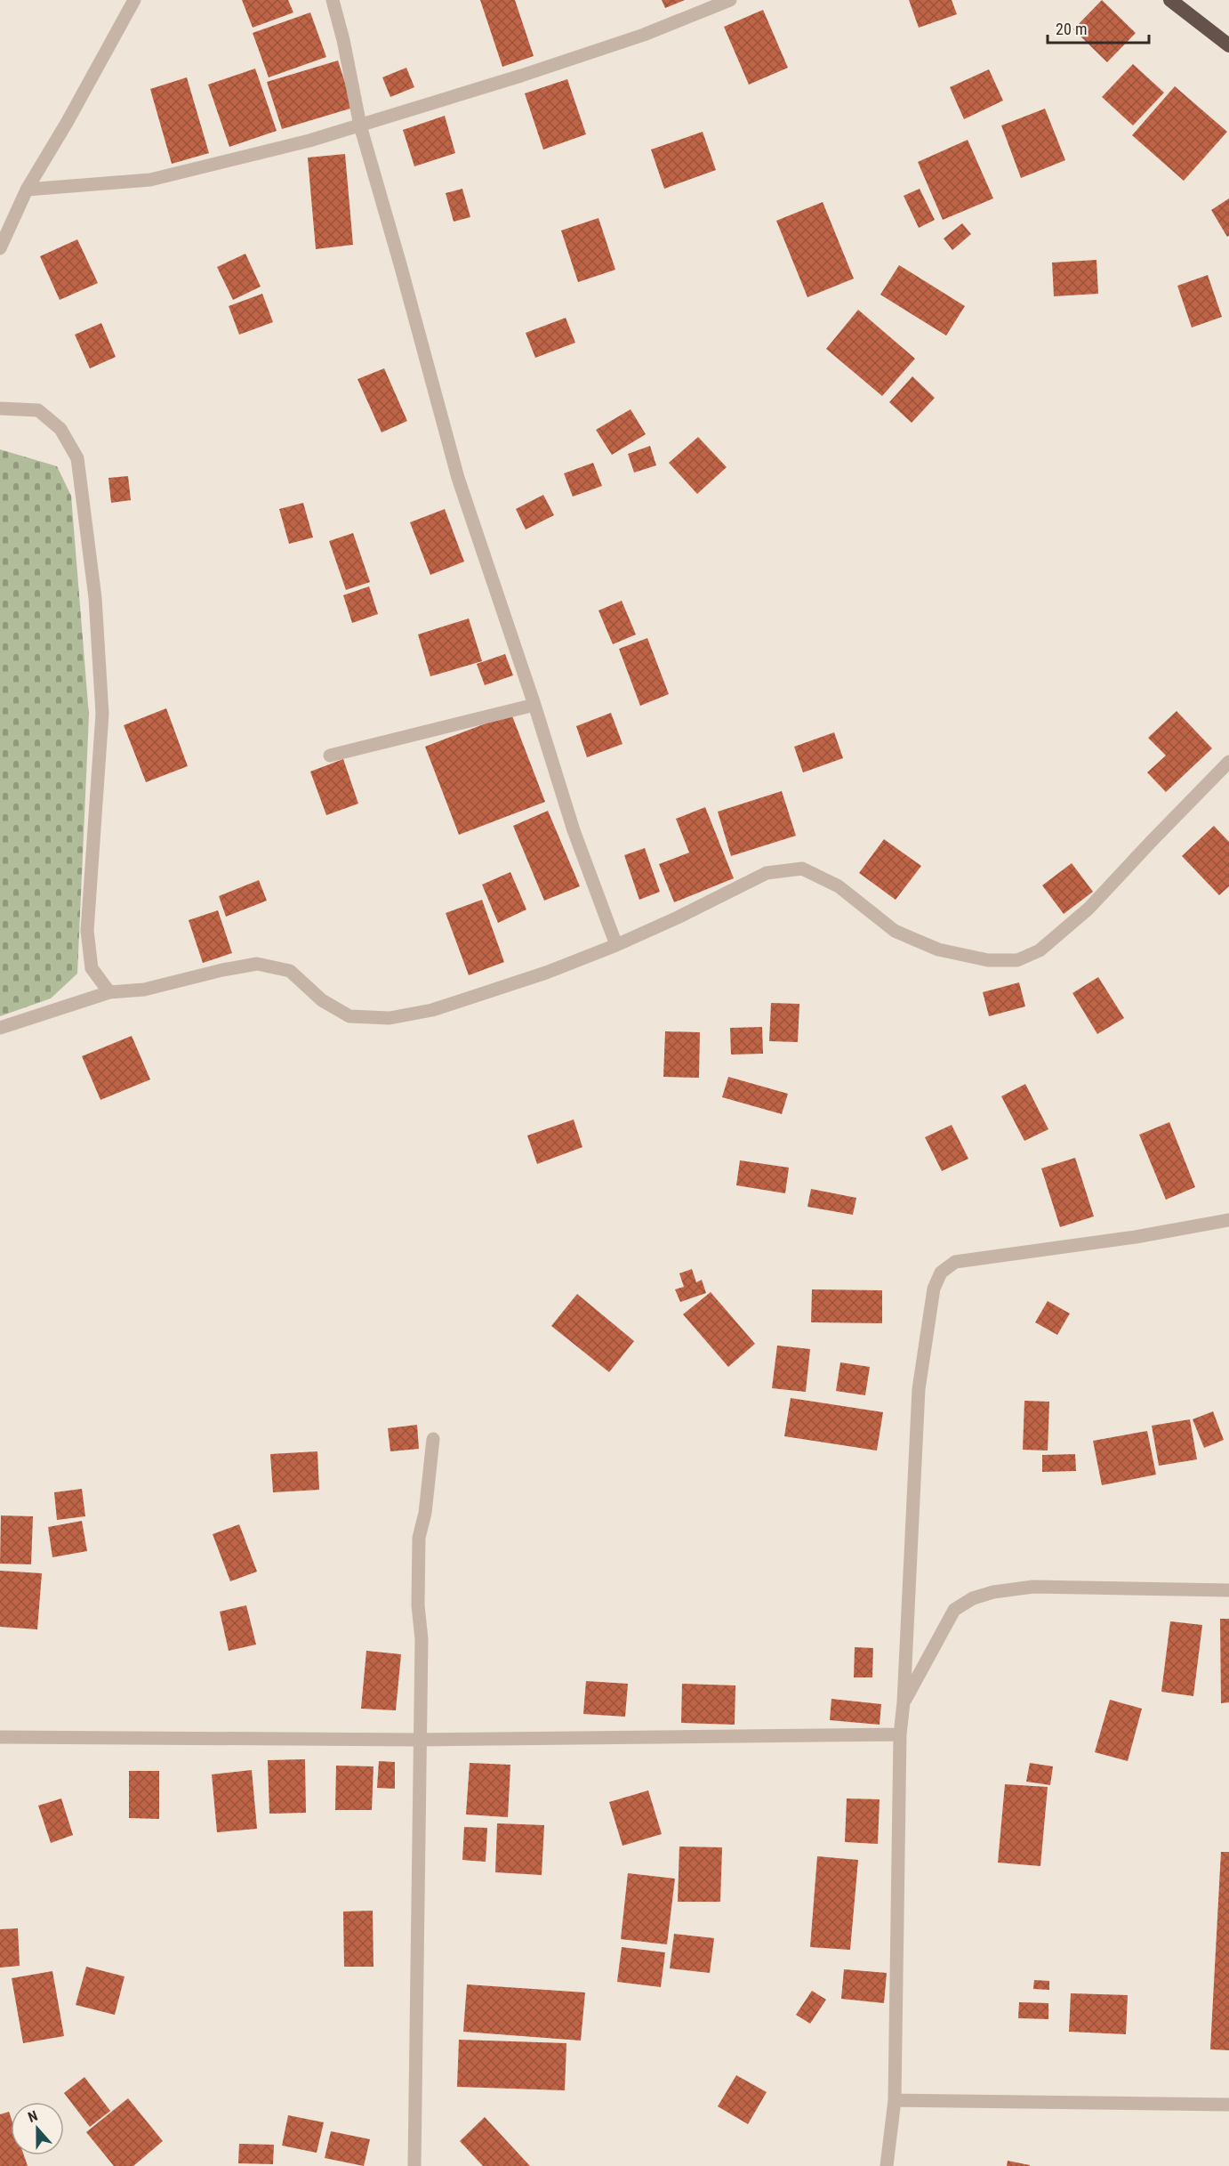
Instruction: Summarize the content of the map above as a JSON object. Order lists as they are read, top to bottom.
{
  "scale_bar": "20 m",
  "north": "top"
}
